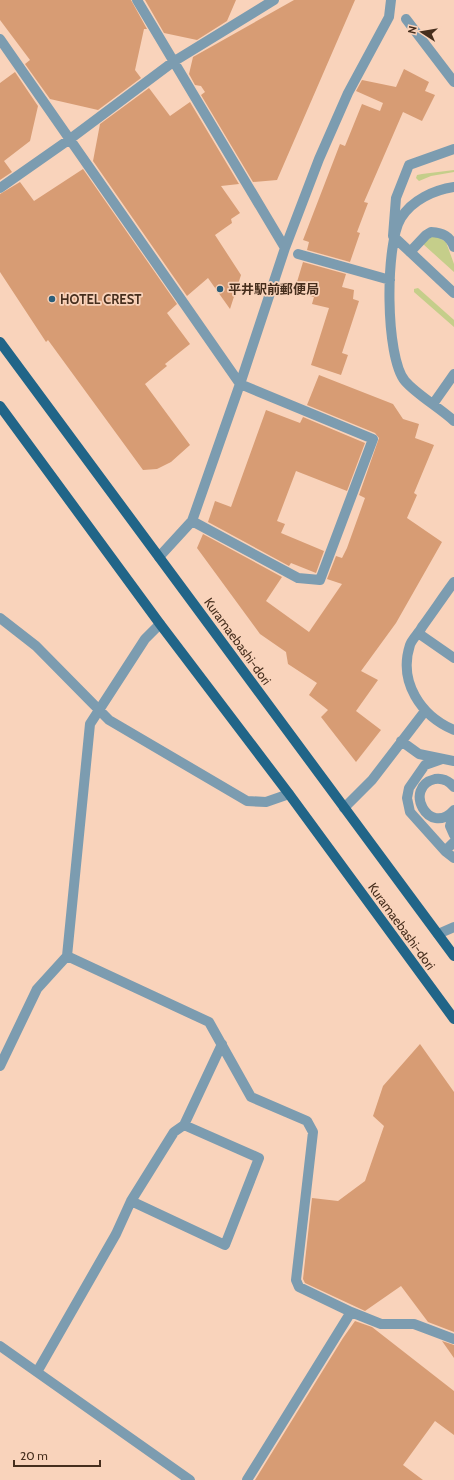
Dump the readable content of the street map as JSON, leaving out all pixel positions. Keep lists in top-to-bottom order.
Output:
{
  "streets": {
    "main road": ["Kuramaebashi-dori"]
  },
  "places": ["平井駅前郵便局", "HOTEL CREST"],
  "scale_bar": "20 m",
  "north": "left"
}
